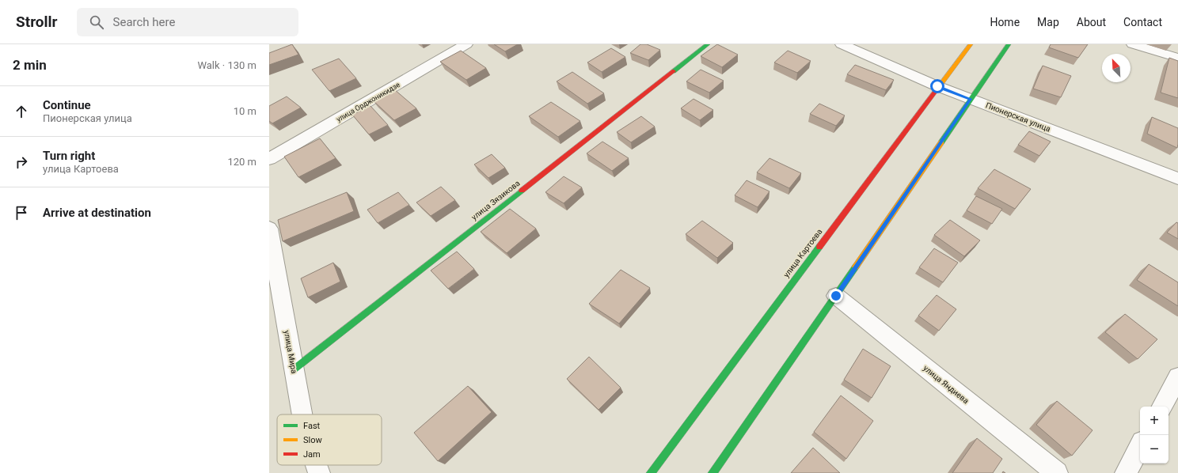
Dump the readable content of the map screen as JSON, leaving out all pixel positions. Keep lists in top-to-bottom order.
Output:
{
  "streets": {
    "main road": ["улица Зязикова", "улица Картоева"],
    "street": [
      "улица Орджоникидзе",
      "Пионерская улица",
      "улица Мира",
      "улица Яндиева"
    ]
  },
  "crossings": [
    ["Пионерская улица", "улица Картоева"],
    ["улица Зязикова", "улица Мира"]
  ],
  "legend": ["Fast", "Slow", "Jam"],
  "north": "top left",
  "page": {
    "header": "Strollr",
    "search": "Search here",
    "nav": [
      "Home",
      "Map",
      "About",
      "Contact"
    ],
    "heading": ["2 min", "Walk · 130 m"],
    "list": [
      ["Continue", "Пионерская улица", "10 m"],
      ["Turn right", "улица Картоева", "120 m"],
      "Arrive at destination"
    ],
    "map_buttons": ["+", "−"]
  }
}
